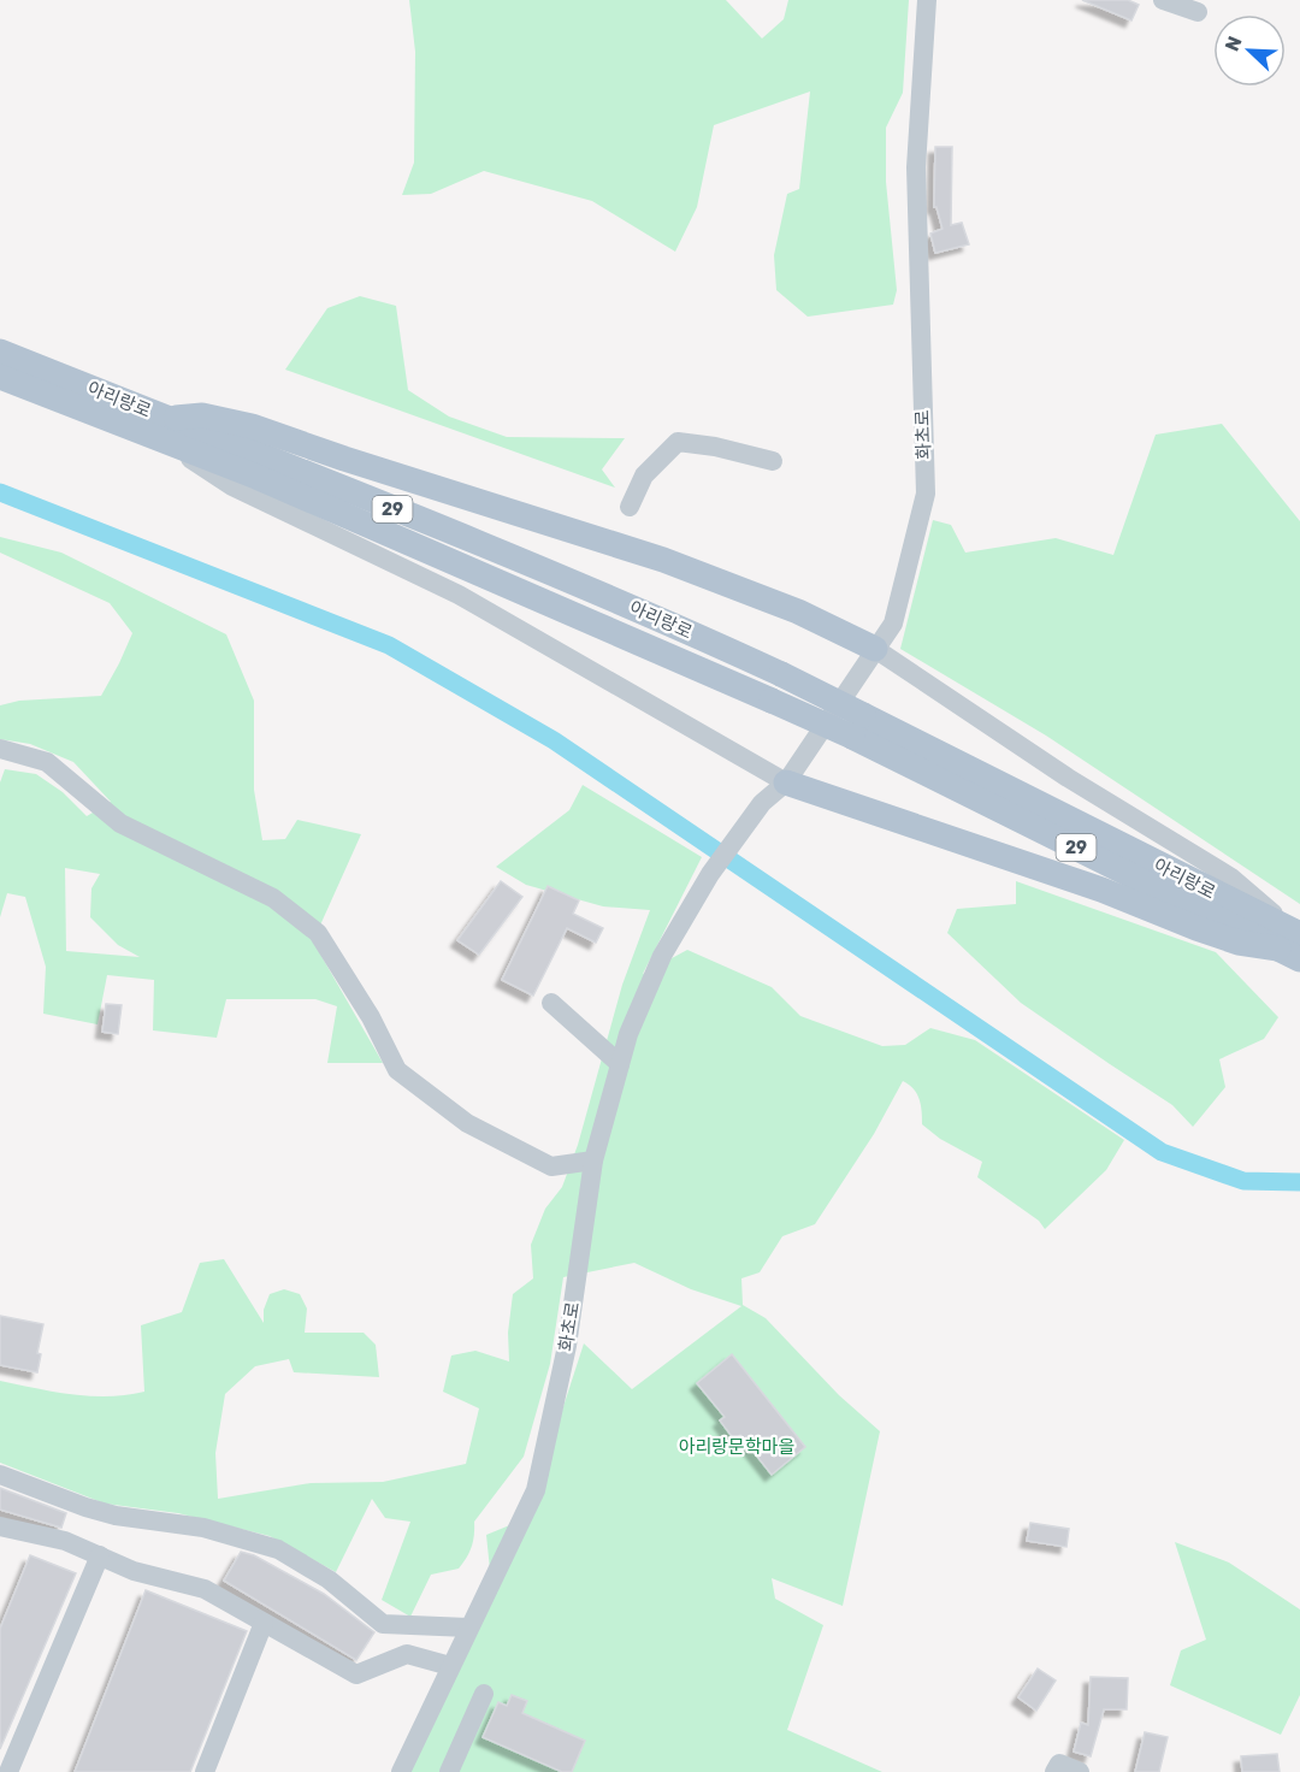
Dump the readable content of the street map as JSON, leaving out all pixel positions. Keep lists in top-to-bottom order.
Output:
{
  "streets": {
    "main road": ["아리랑로", "29"],
    "street": ["화초로"]
  },
  "parks": ["아리랑문학마을"],
  "north": "top left"
}
